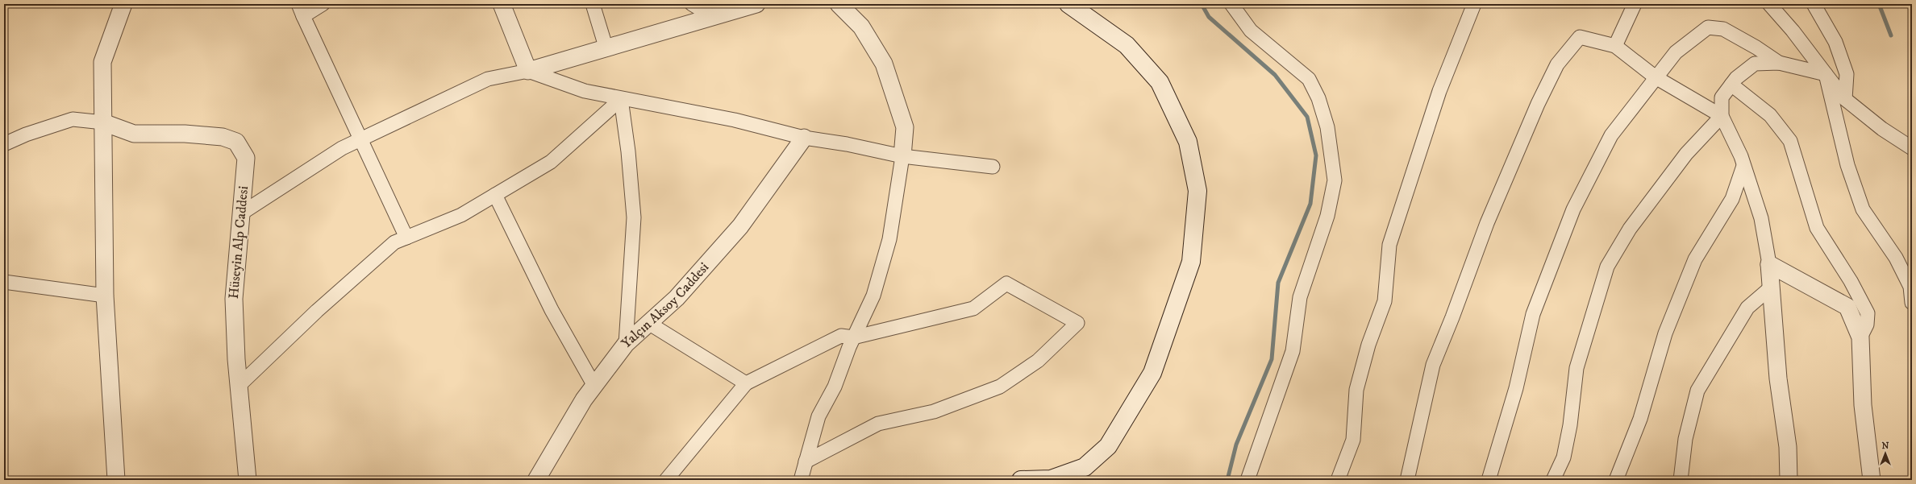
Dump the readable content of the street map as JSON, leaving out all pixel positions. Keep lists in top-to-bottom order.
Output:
{
  "streets": {
    "street": ["Hüseyin Alp Caddesi", "Yalçın Aksoy Caddesi"]
  },
  "north": "top"
}
